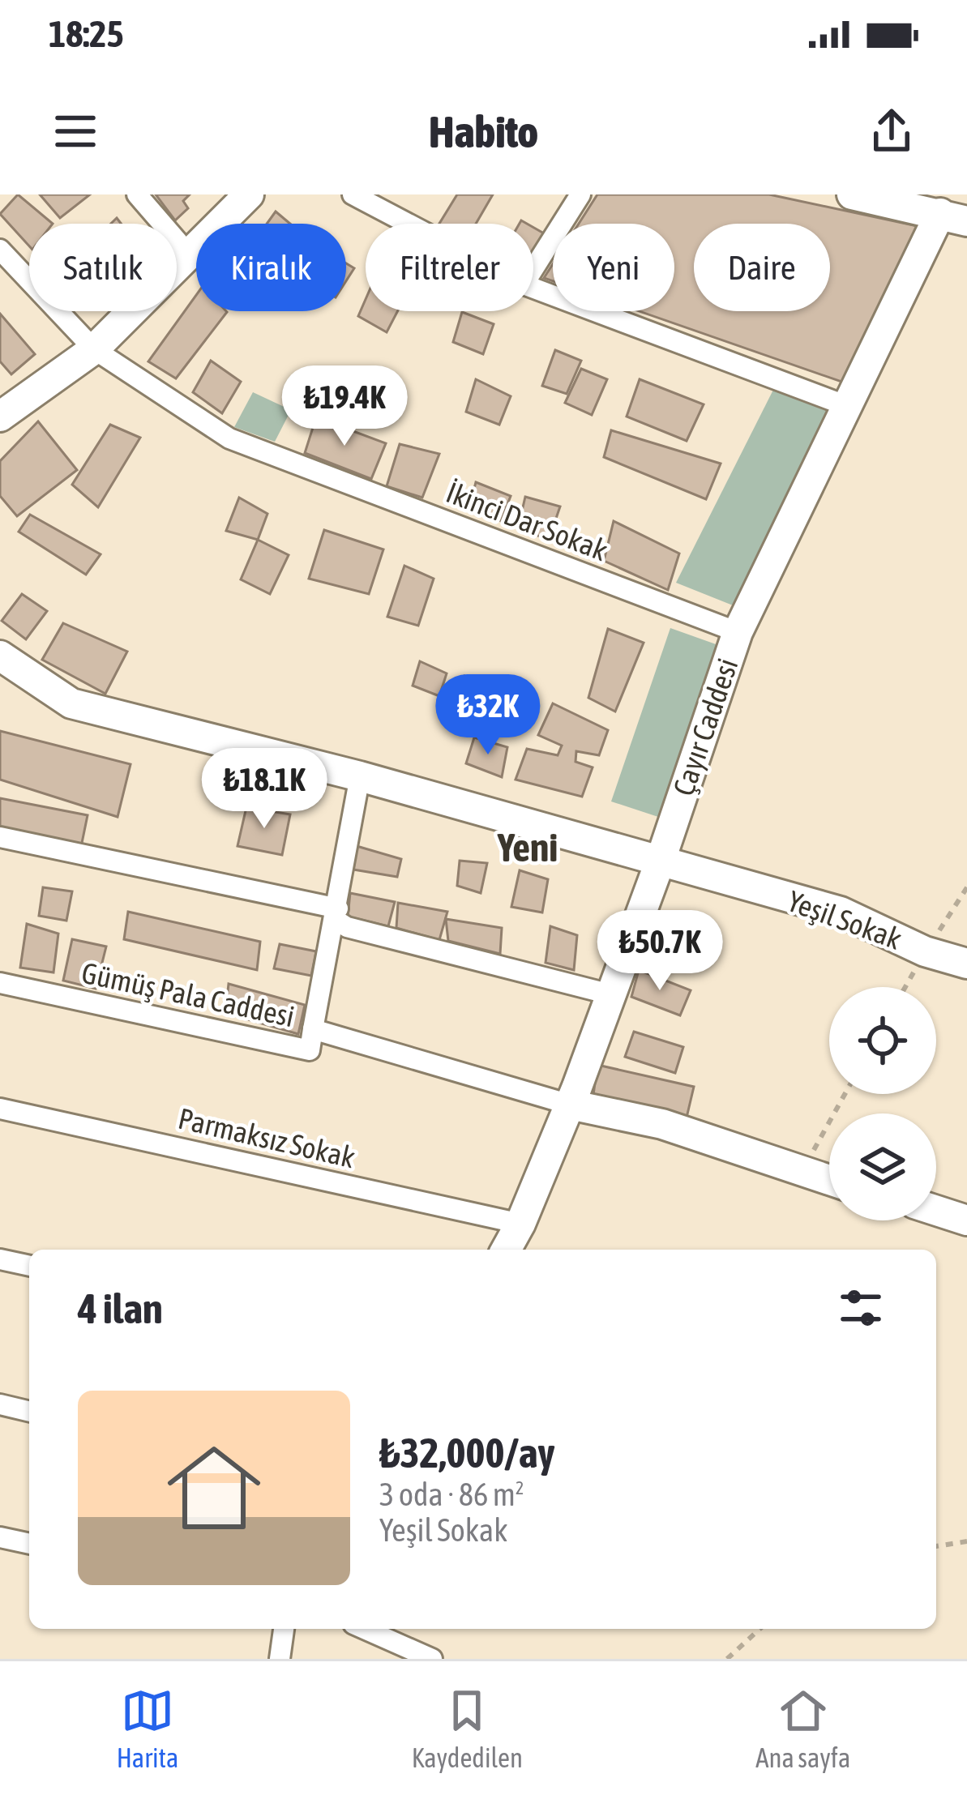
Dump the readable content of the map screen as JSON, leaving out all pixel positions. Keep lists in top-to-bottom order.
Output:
{
  "streets": {
    "street": [
      "İkinci Dar Sokak",
      "Çayır Caddesi",
      "Yeşil Sokak",
      "Gümüş Pala Caddesi",
      "Parmaksız Sokak"
    ]
  },
  "crossings": [
    ["İkinci Dar Sokak", "Çayır Caddesi"],
    ["Çayır Caddesi", "Yeşil Sokak"],
    ["Çayır Caddesi", "Gümüş Pala Caddesi"],
    ["Çayır Caddesi", "Parmaksız Sokak"]
  ],
  "districts": ["Yeni"],
  "page": {
    "status": "18:25",
    "header": "Habito",
    "chip": [
      "Satılık",
      "Kiralık",
      "Filtreler",
      "Yeni",
      "Daire"
    ],
    "price": [
      "₺19.4K",
      "₺32K",
      "₺18.1K",
      "₺50.7K"
    ],
    "heading": "4 ilan",
    "list": [
      {
        "name": "₺32,000/ay",
        "note": "3 oda · 86 m² · Yeşil Sokak"
      }
    ],
    "tabs": ["Harita", "Kaydedilen", "Ana sayfa"]
  }
}
